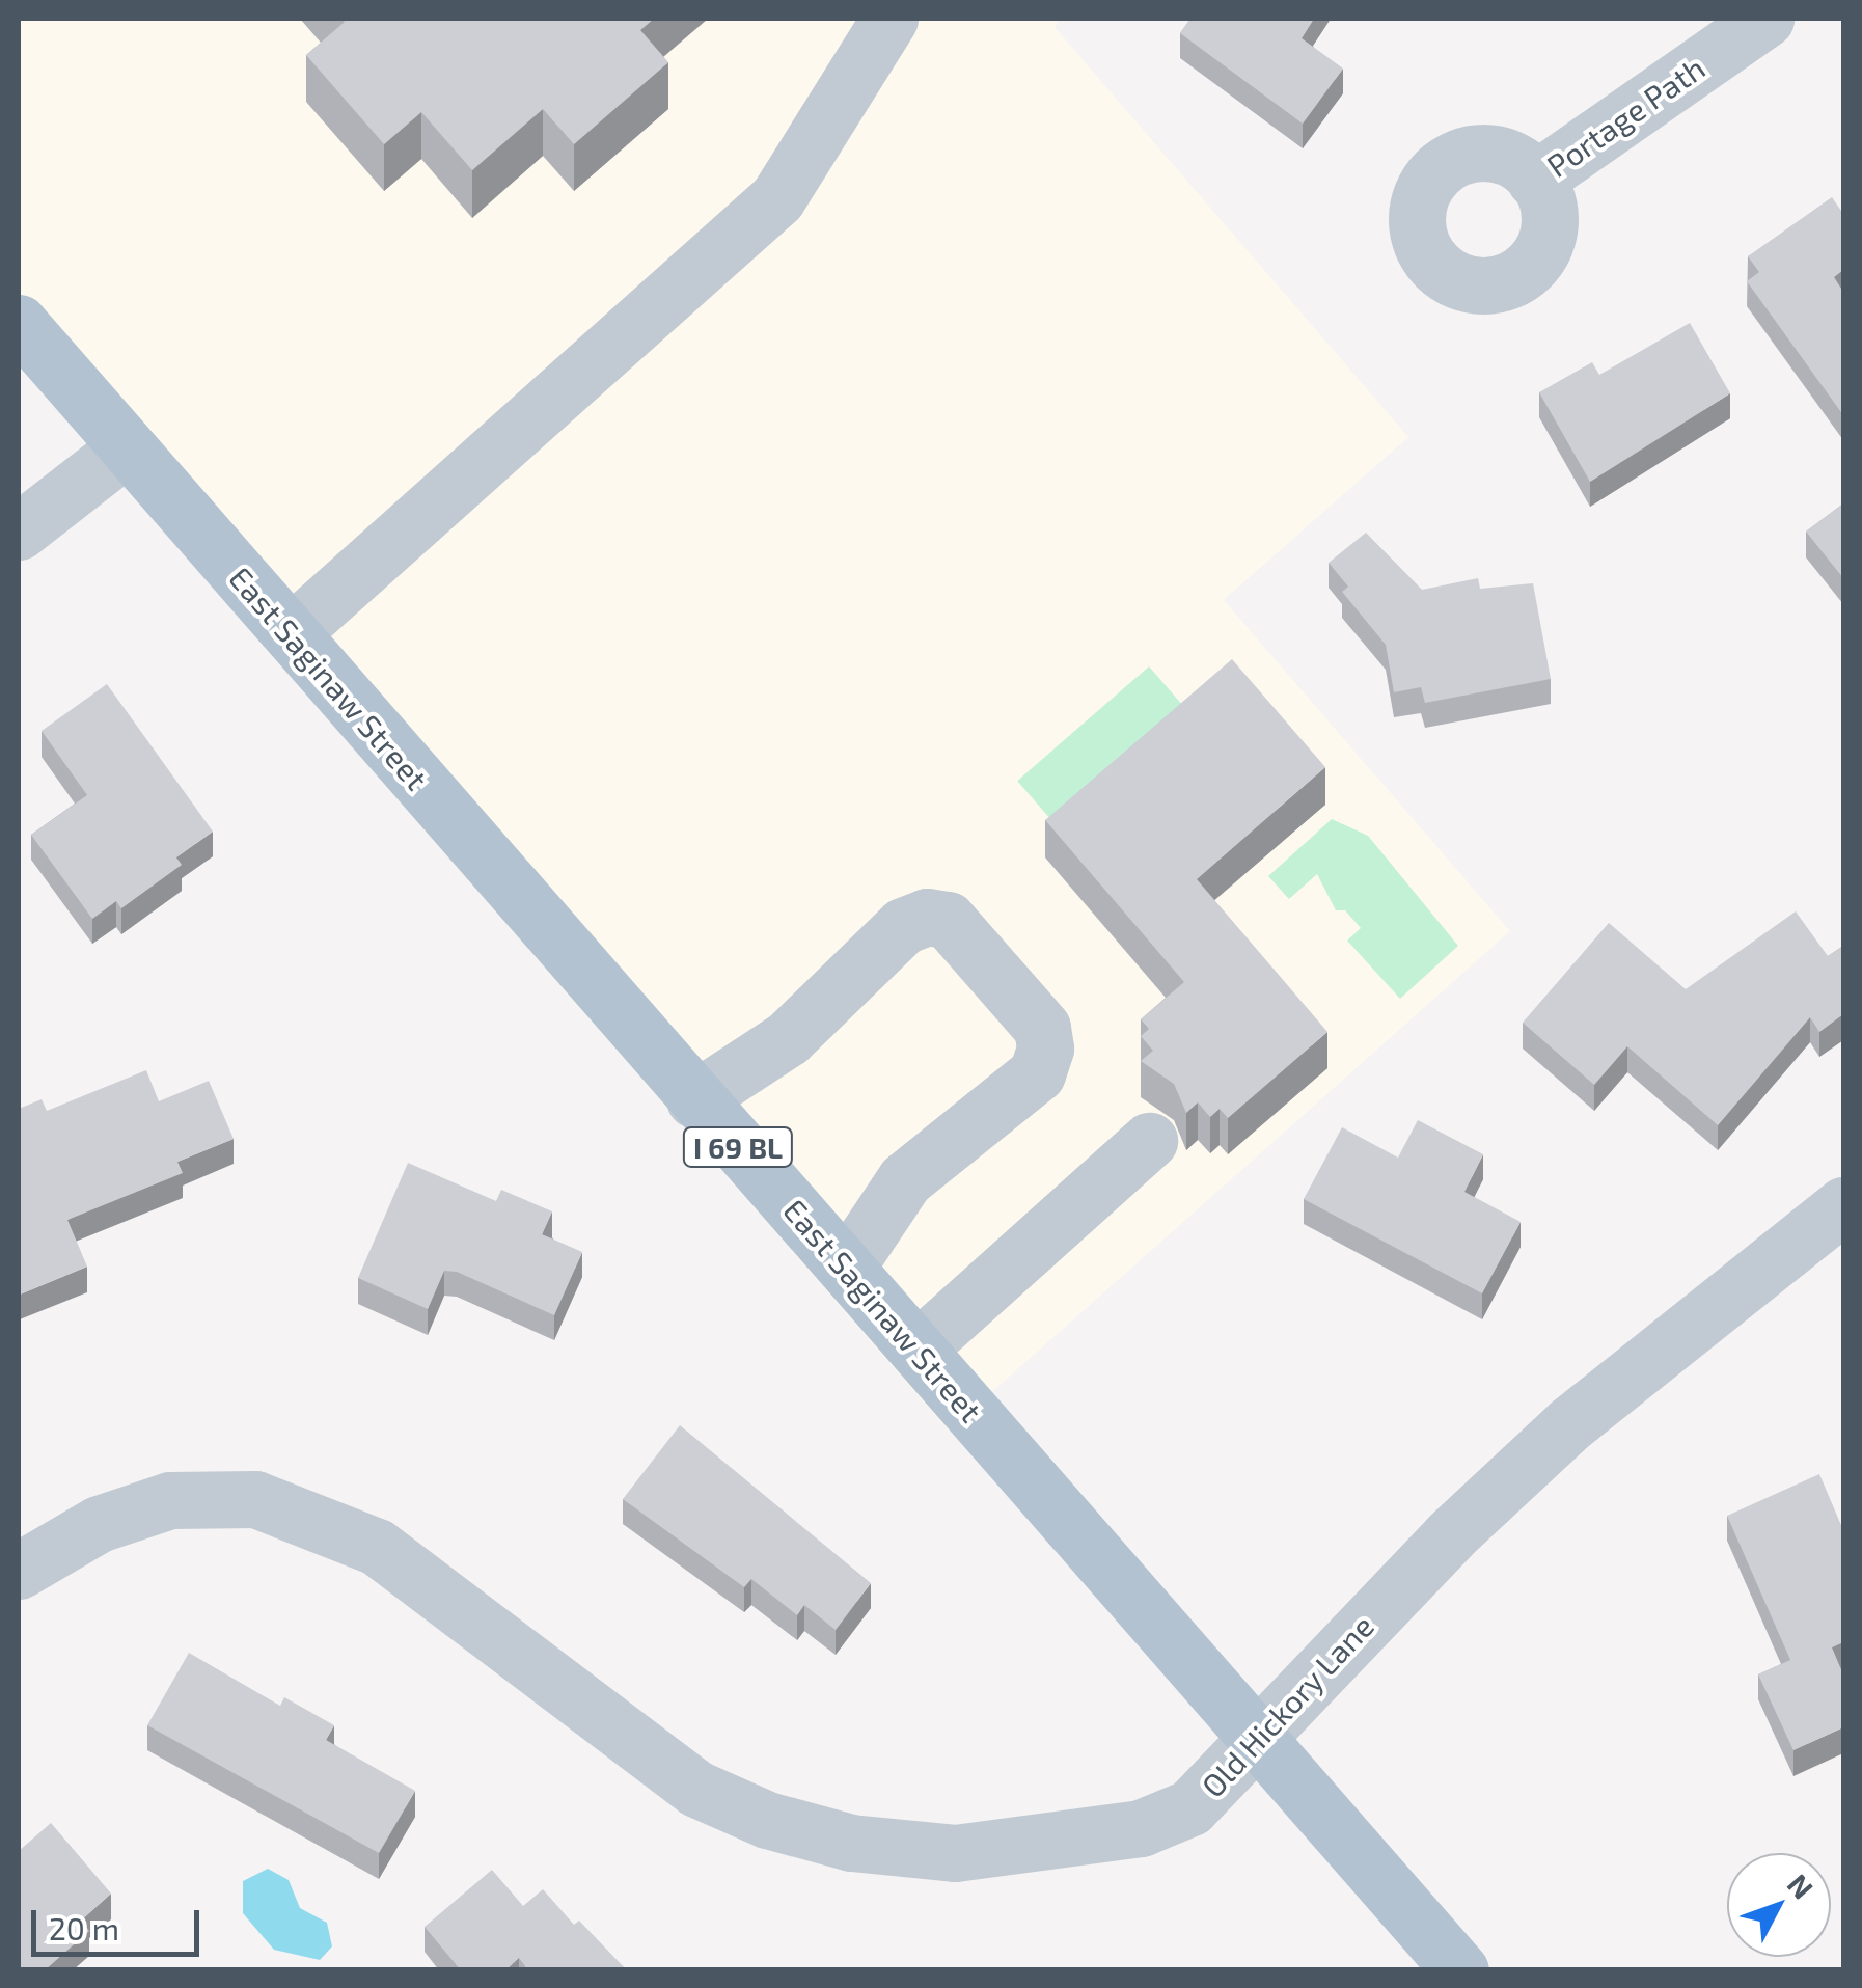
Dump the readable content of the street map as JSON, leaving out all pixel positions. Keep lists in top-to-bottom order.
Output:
{
  "streets": {
    "main road": ["East Saginaw Street", "I 69 BL"],
    "street": ["Portage Path", "Old Hickory Lane"]
  },
  "crossings": [
    ["East Saginaw Street", "Old Hickory Lane"]
  ],
  "scale_bar": "20 m",
  "north": "top right"
}
